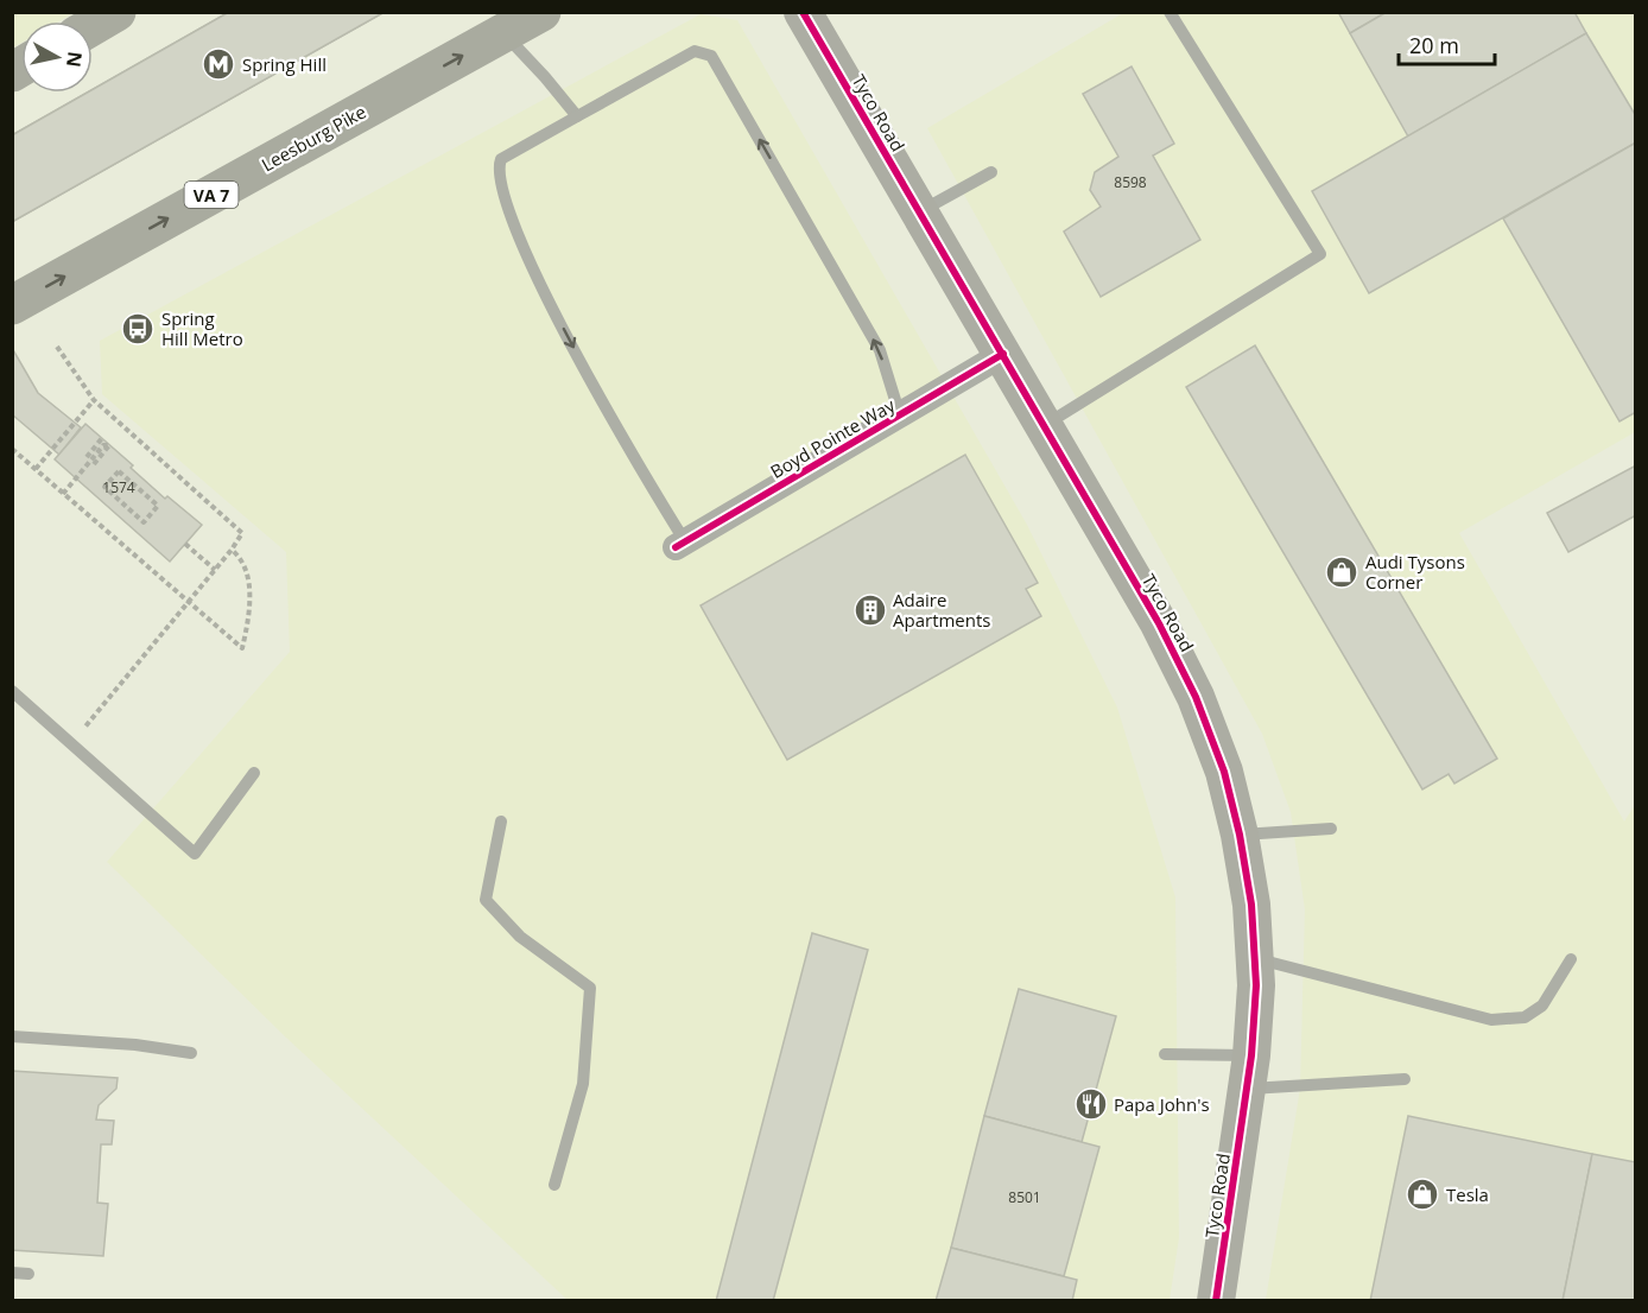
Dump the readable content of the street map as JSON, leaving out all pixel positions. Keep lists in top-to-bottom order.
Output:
{
  "streets": {
    "highway": ["Leesburg Pike", "VA 7"],
    "street": ["Tyco Road", "Boyd Pointe Way"]
  },
  "crossings": [
    ["Tyco Road", "Boyd Pointe Way"]
  ],
  "one_way": ["Leesburg Pike"],
  "places": {
    "metro station": ["Spring Hill"],
    "bus stop": ["Spring Hill Metro"],
    "shop": ["Audi Tysons Corner", "Tesla"],
    "building": ["Adaire Apartments"],
    "restaurant": ["Papa John's"]
  },
  "house_numbers": ["8598", "1574", "8501"],
  "scale_bar": "20 m",
  "north": "right"
}
